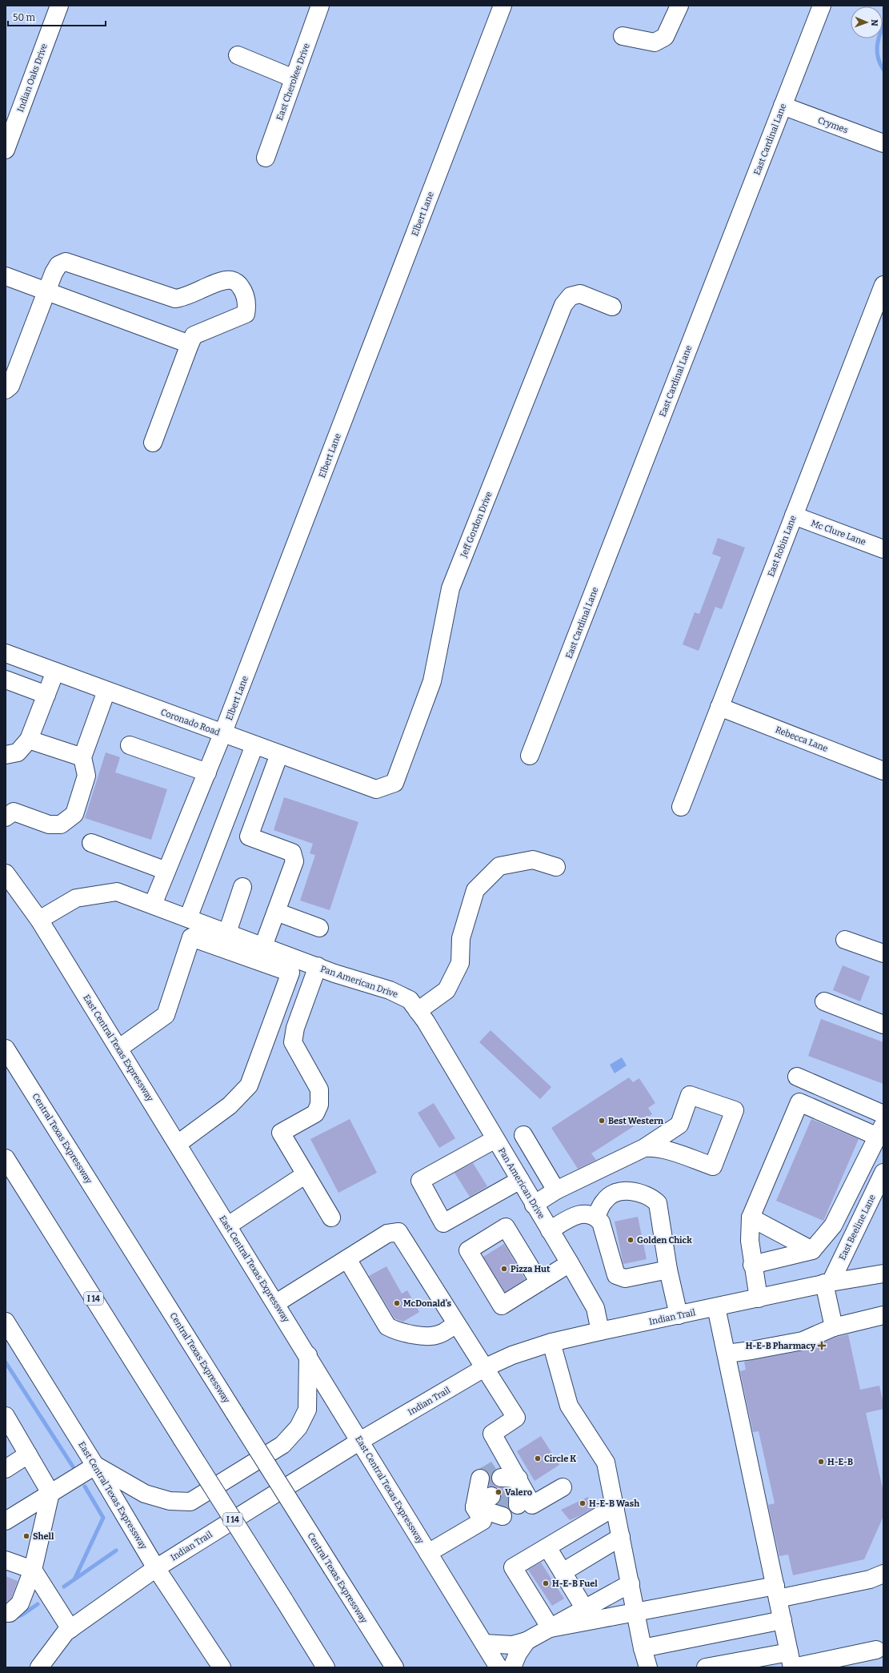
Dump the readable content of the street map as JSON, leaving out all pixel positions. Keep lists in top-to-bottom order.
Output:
{
  "streets": {
    "main road": [
      "Indian Oaks Drive",
      "East Cherokee Drive",
      "Crymes",
      "East Cardinal Lane",
      "Elbert Lane",
      "Jeff Gordon Drive",
      "Mc Clure Lane",
      "East Robin Lane",
      "Coronado Road",
      "Rebecca Lane",
      "Pan American Drive",
      "East Central Texas Expressway",
      "Central Texas Expressway",
      "East Beeline Lane",
      "I 14",
      "Indian Trail"
    ]
  },
  "crossings": [
    ["Crymes", "East Cardinal Lane"],
    ["Elbert Lane", "Coronado Road"],
    ["Elbert Lane", "Pan American Drive"],
    ["Jeff Gordon Drive", "Coronado Road"],
    ["Mc Clure Lane", "East Robin Lane"],
    ["East Robin Lane", "Rebecca Lane"],
    ["Pan American Drive", "East Central Texas Expressway"],
    ["Pan American Drive", "Indian Trail"],
    ["East Central Texas Expressway", "Indian Trail"],
    ["East Beeline Lane", "Indian Trail"]
  ],
  "places": {
    "other": [
      "Best Western",
      "Golden Chick",
      "Pizza Hut",
      "McDonald's",
      "Circle K",
      "H-E-B",
      "Valero",
      "H-E-B Wash",
      "Shell",
      "H-E-B Fuel"
    ],
    "health": ["H-E-B Pharmacy"]
  },
  "scale_bar": "50 m",
  "north": "right"
}
